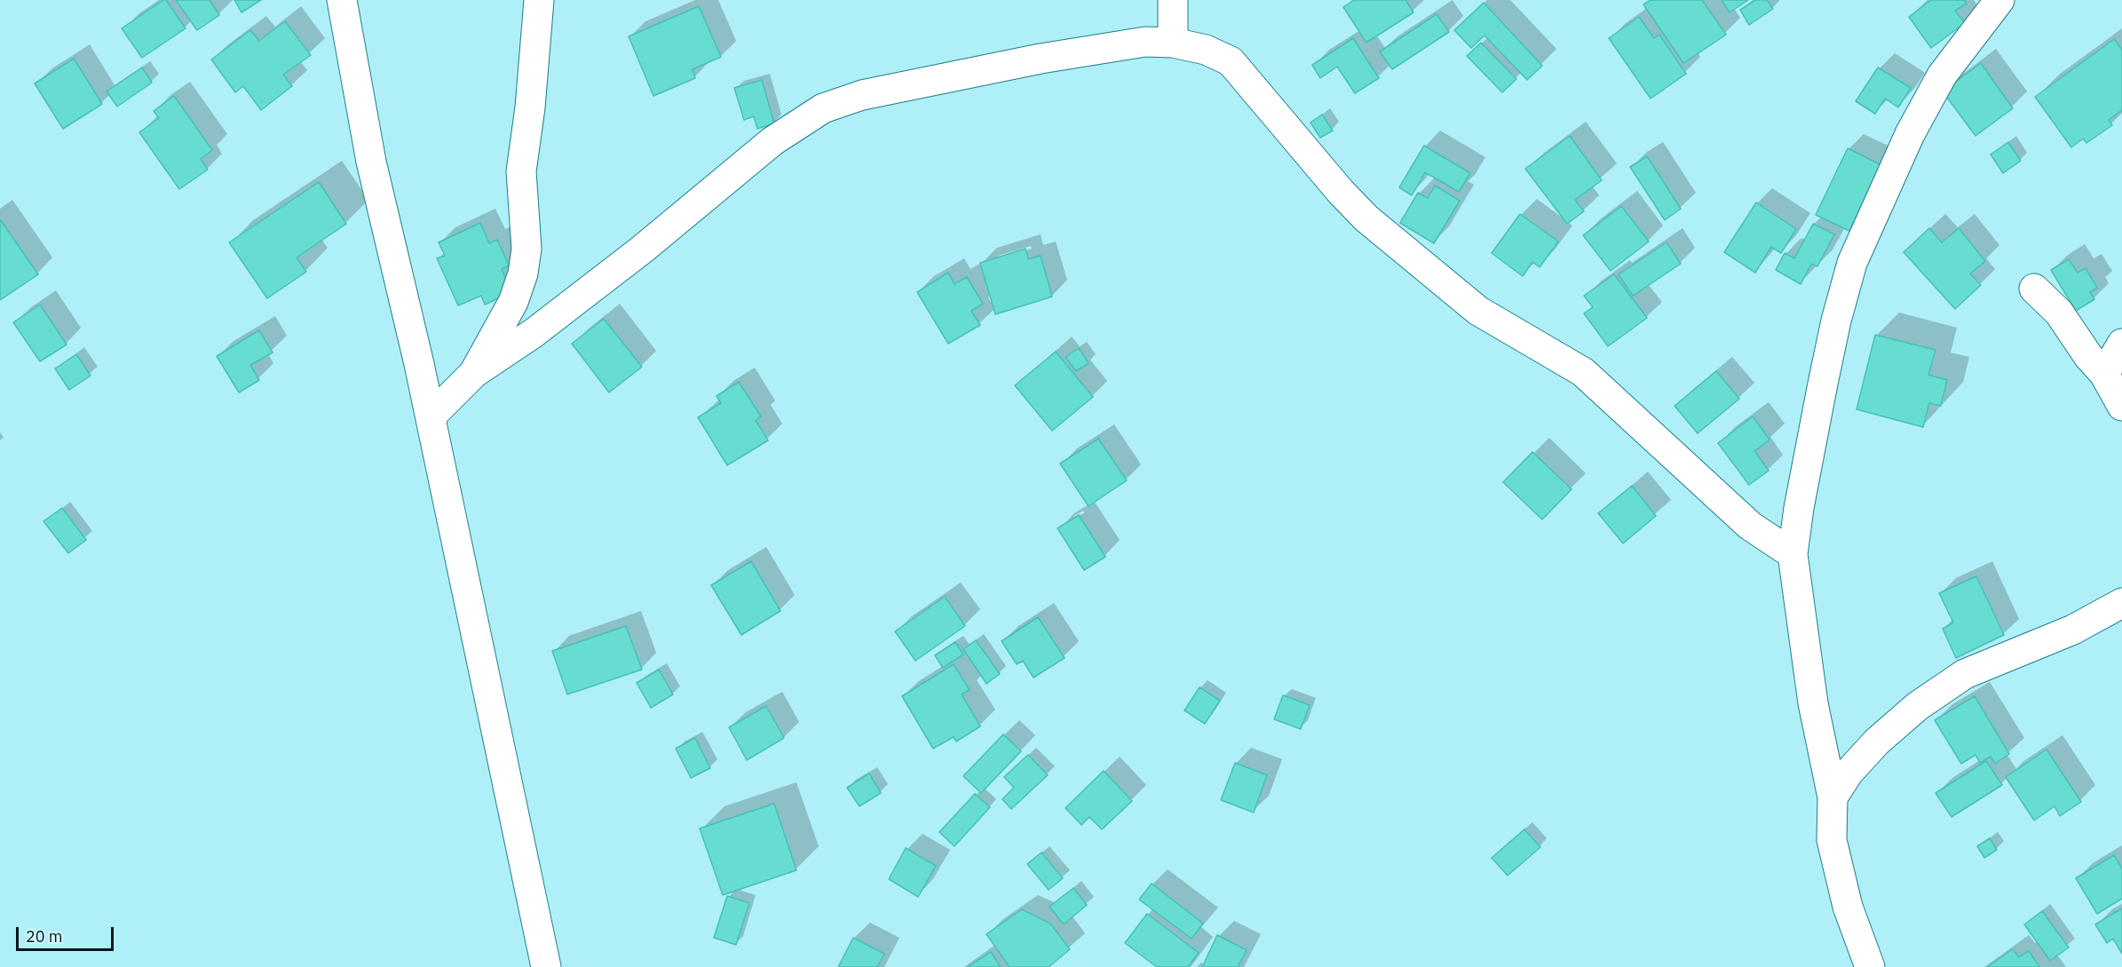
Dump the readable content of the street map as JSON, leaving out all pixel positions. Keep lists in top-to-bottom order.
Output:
{
  "scale_bar": "20 m"
}
